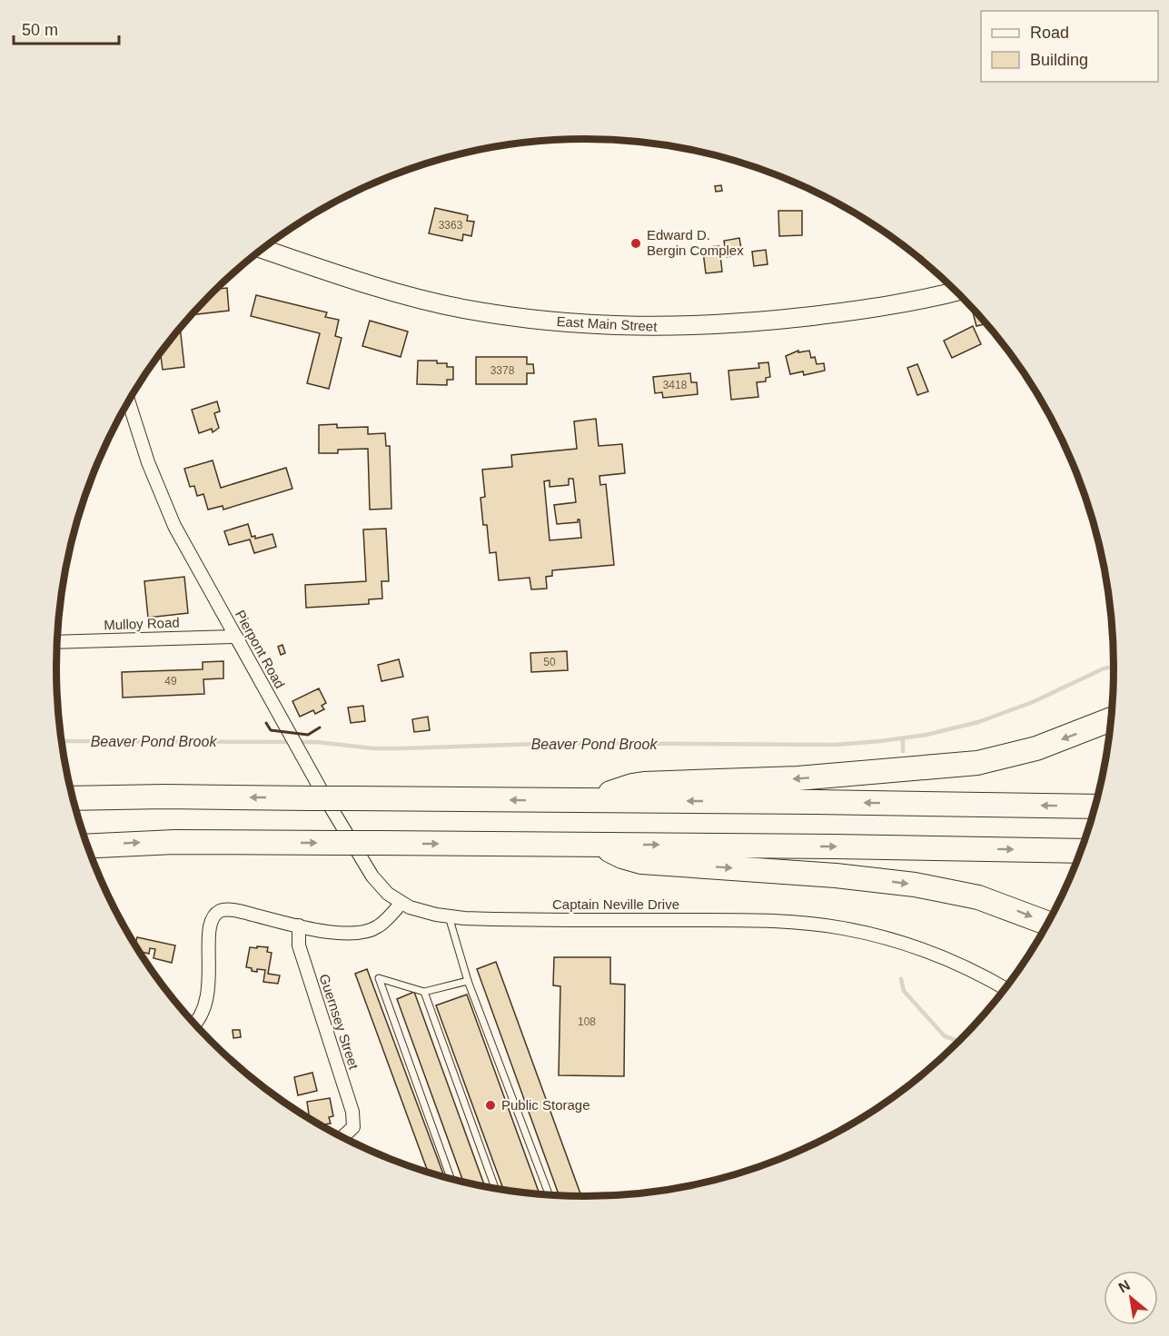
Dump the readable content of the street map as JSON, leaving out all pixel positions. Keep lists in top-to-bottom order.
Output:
{
  "streets": {
    "main road": ["East Main Street"],
    "street": [
      "Mulloy Road",
      "Pierpont Road",
      "Captain Neville Drive",
      "Guernsey Street"
    ]
  },
  "crossings": [
    ["Mulloy Road", "Pierpont Road"],
    ["Pierpont Road", "Captain Neville Drive"]
  ],
  "water": ["Beaver Pond Brook"],
  "places": ["Edward D. Bergin Complex", "Public Storage"],
  "house_numbers": [
    "3363",
    "3378",
    "3418",
    "50",
    "49",
    "108"
  ],
  "legend": ["Road", "Building"],
  "scale_bar": "50 m",
  "north": "top left"
}
